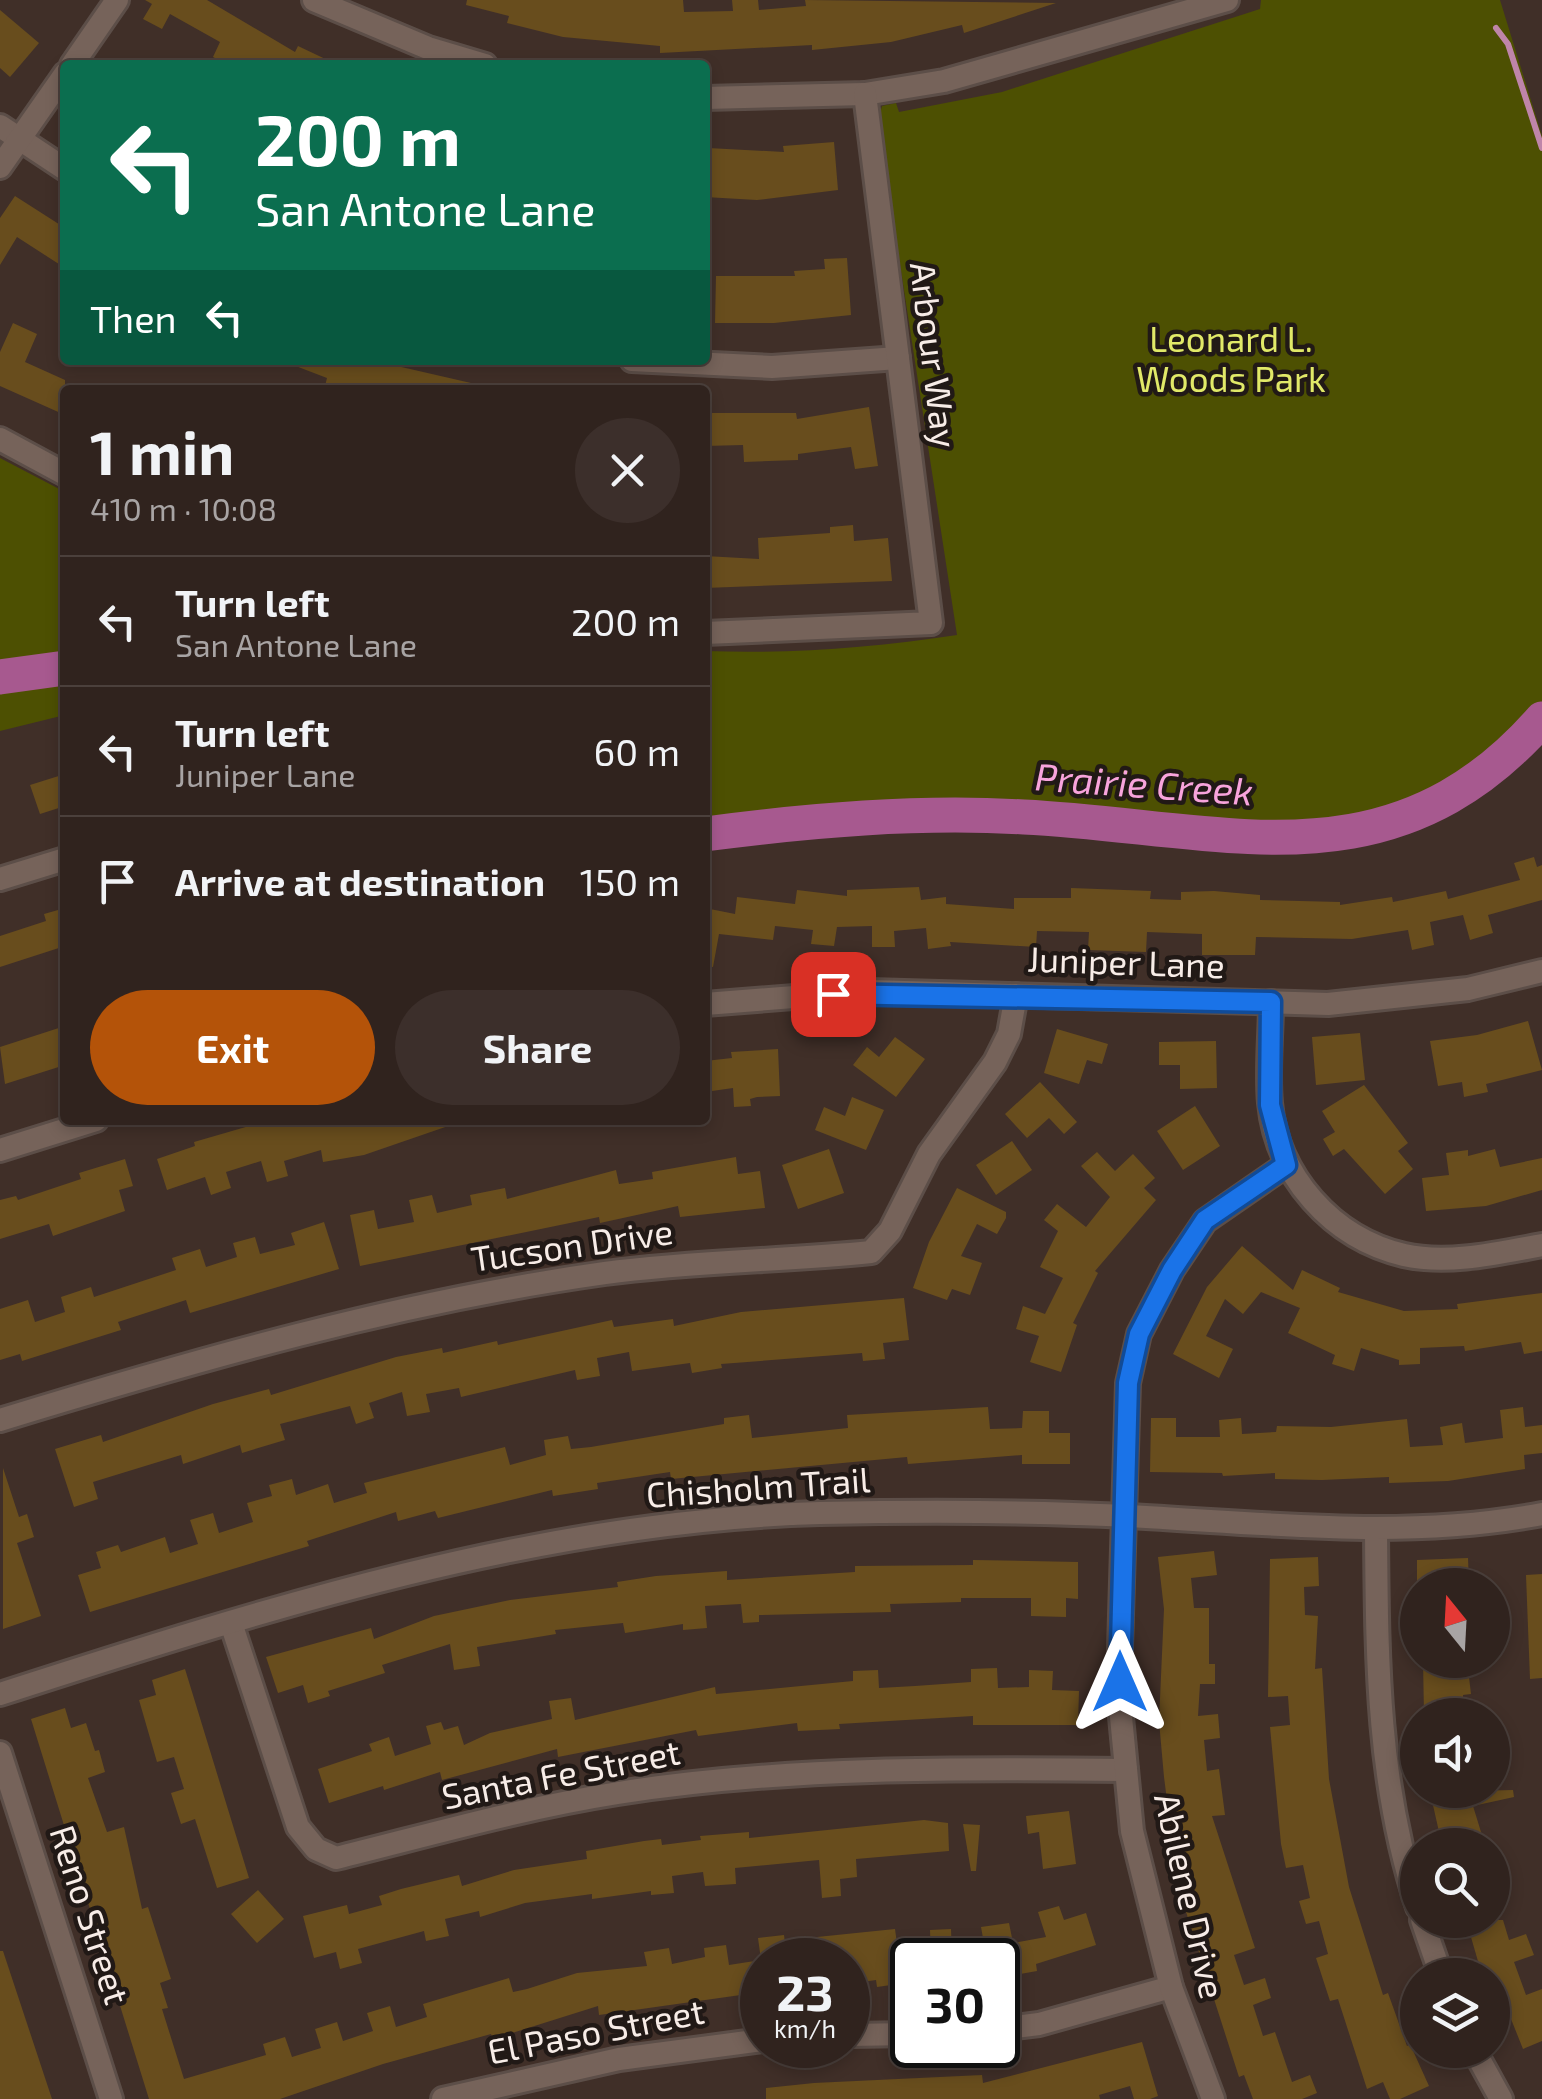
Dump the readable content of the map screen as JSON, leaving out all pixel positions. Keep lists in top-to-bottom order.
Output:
{
  "streets": {
    "street": [
      "Arbour Way",
      "Juniper Lane",
      "Tucson Drive",
      "Chisholm Trail",
      "Santa Fe Street",
      "Abilene Drive",
      "Reno Street",
      "El Paso Street"
    ]
  },
  "crossings": [
    ["Juniper Lane", "Tucson Drive"],
    ["Chisholm Trail", "Santa Fe Street"],
    ["Chisholm Trail", "Abilene Drive"],
    ["Santa Fe Street", "Abilene Drive"]
  ],
  "water": ["Prairie Creek"],
  "parks": ["Leonard L. Woods Park"],
  "north": "top",
  "page": {
    "turn": ["200 m", "San Antone Lane"],
    "then": "Then",
    "heading": ["1 min", "410 m · 10:08"],
    "list": [
      {
        "name": "Turn left",
        "note": "San Antone Lane",
        "value": "200 m"
      },
      {
        "name": "Turn left",
        "note": "Juniper Lane",
        "value": "60 m"
      },
      {
        "name": "Arrive at destination",
        "value": "150 m"
      }
    ],
    "buttons": ["Exit", "Share"],
    "speed": "23 km/h",
    "limit": "30"
  }
}
